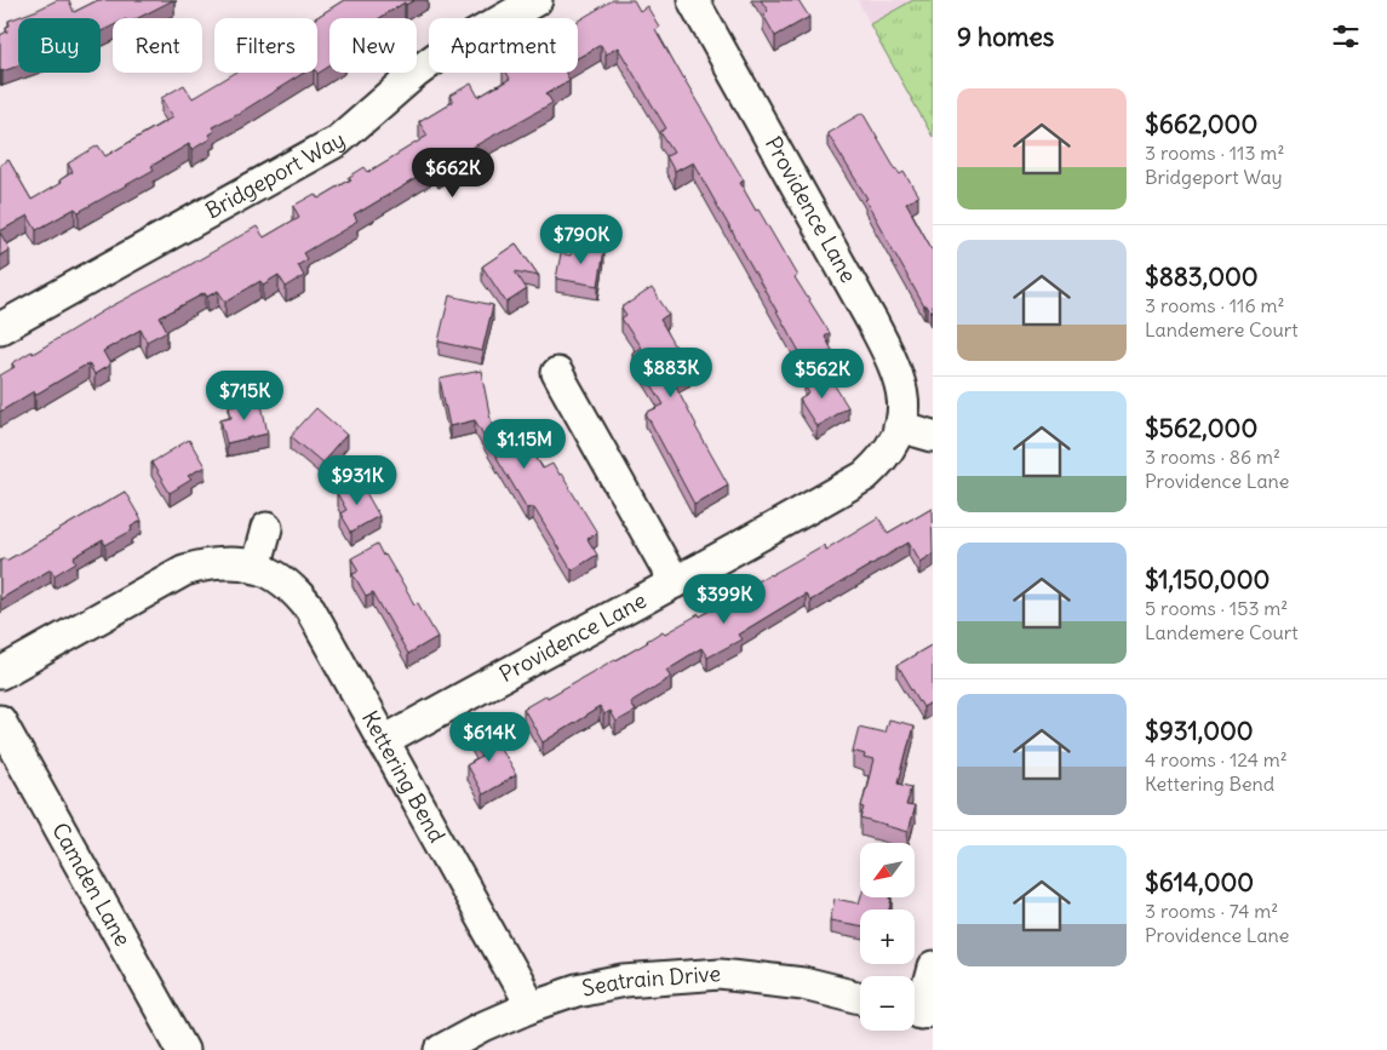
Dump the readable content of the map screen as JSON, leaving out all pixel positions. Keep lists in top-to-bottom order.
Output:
{
  "streets": {
    "street": [
      "Bridgeport Way",
      "Providence Lane",
      "Kettering Bend",
      "Camden Lane",
      "Seatrain Drive"
    ]
  },
  "crossings": [
    ["Providence Lane", "Kettering Bend"],
    ["Kettering Bend", "Seatrain Drive"]
  ],
  "north": "bottom left",
  "page": {
    "heading": "9 homes",
    "chip": [
      "Buy",
      "Rent",
      "Filters",
      "New",
      "Apartment"
    ],
    "list": [
      {
        "name": "$662,000",
        "note": "3 rooms · 113 m² · Bridgeport Way"
      },
      {
        "name": "$883,000",
        "note": "3 rooms · 116 m² · Landemere Court"
      },
      {
        "name": "$562,000",
        "note": "3 rooms · 86 m² · Providence Lane"
      },
      {
        "name": "$1,150,000",
        "note": "5 rooms · 153 m² · Landemere Court"
      },
      {
        "name": "$931,000",
        "note": "4 rooms · 124 m² · Kettering Bend"
      },
      {
        "name": "$614,000",
        "note": "3 rooms · 74 m² · Providence Lane"
      }
    ],
    "price": [
      "$662K",
      "$790K",
      "$883K",
      "$562K",
      "$715K",
      "$1.15M",
      "$931K",
      "$399K",
      "$614K"
    ],
    "map_buttons": ["+", "−"]
  }
}
